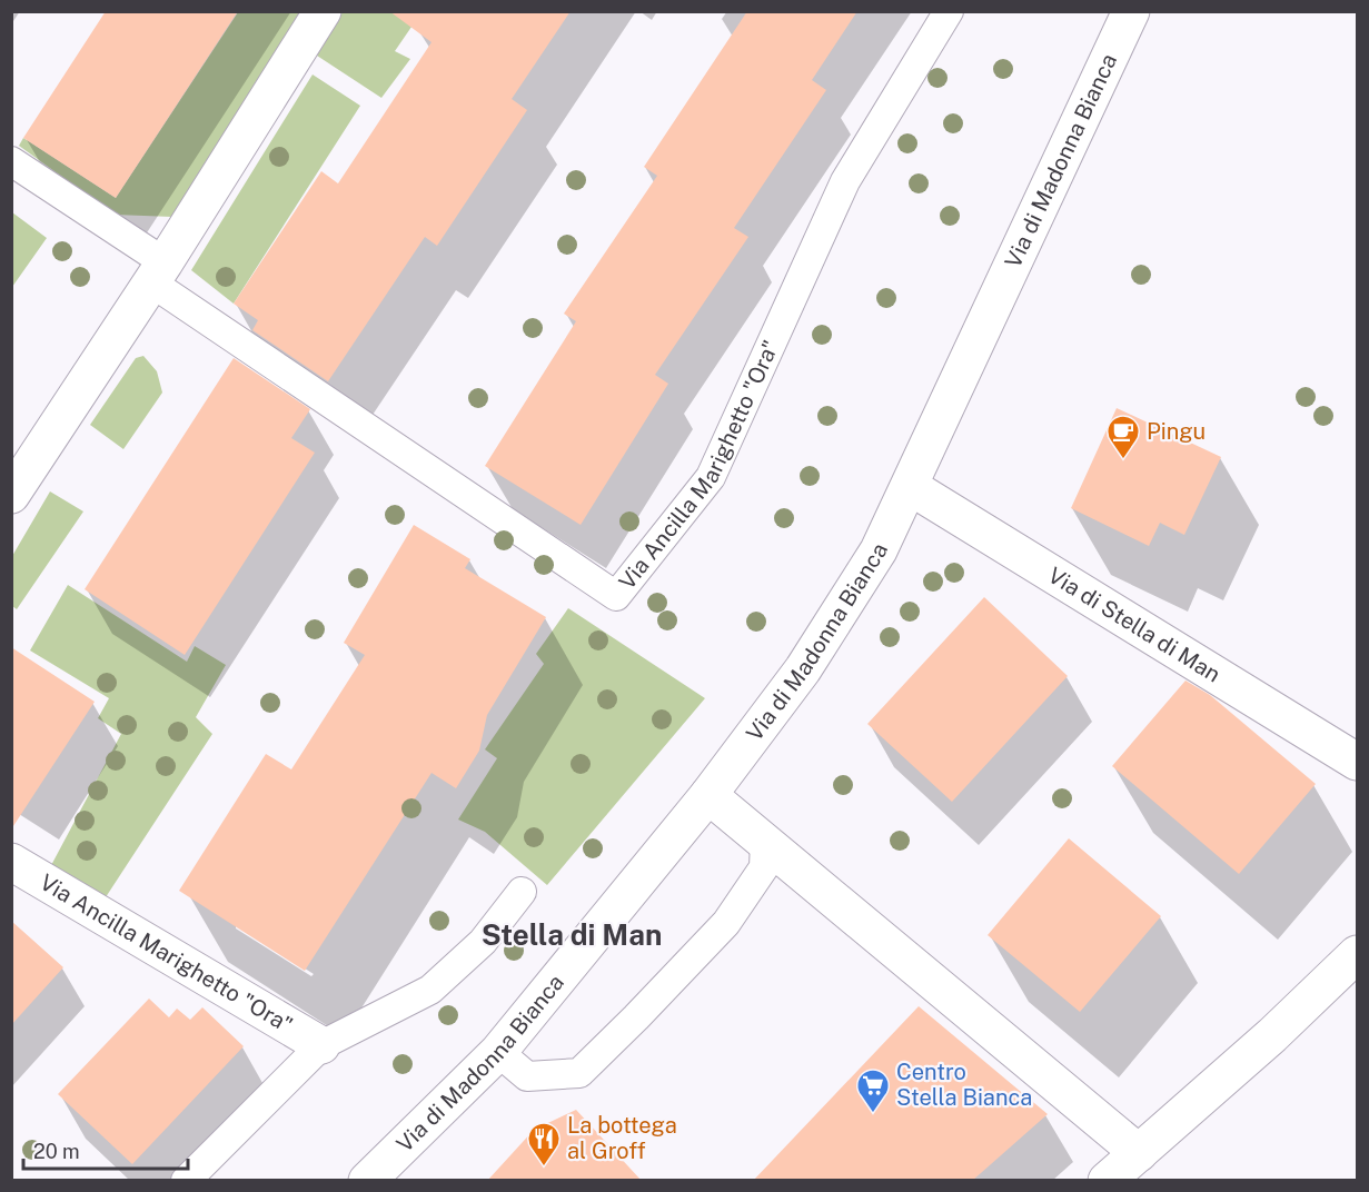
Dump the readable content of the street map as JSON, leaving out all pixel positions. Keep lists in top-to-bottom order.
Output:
{
  "streets": {
    "street": ["Via di Madonna Bianca", "Via Ancilla Marighetto \"Ora\"", "Via di Stella di Man"]
  },
  "crossings": [
    ["Via di Madonna Bianca", "Via di Stella di Man"]
  ],
  "districts": ["Stella di Man"],
  "places": {
    "cafe": ["Pingu"],
    "supermarket": ["Centro Stella Bianca"],
    "restaurant": ["La bottega al Groff"]
  },
  "scale_bar": "20 m"
}
